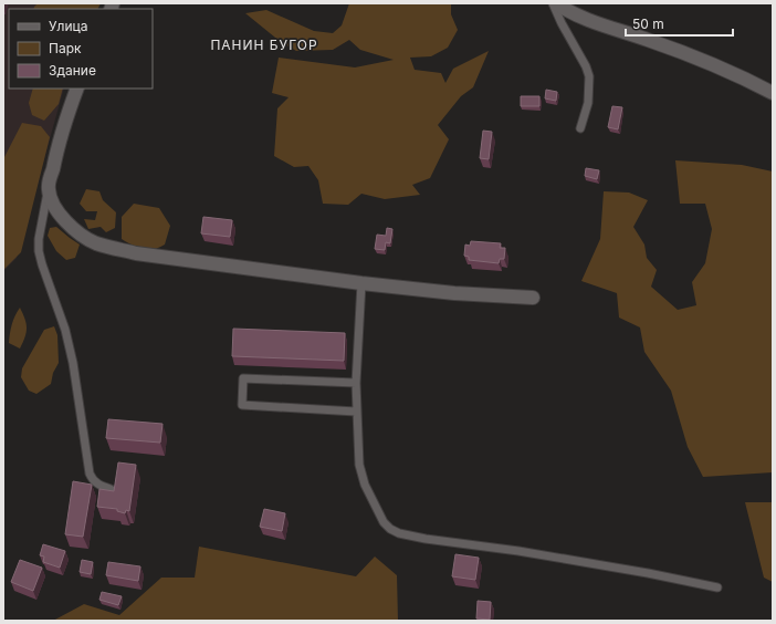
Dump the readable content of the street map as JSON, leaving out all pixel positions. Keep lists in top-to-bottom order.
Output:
{
  "districts": ["ПАНИН БУГОР"],
  "legend": ["Улица", "Парк", "Здание"],
  "scale_bar": "50 m"
}
